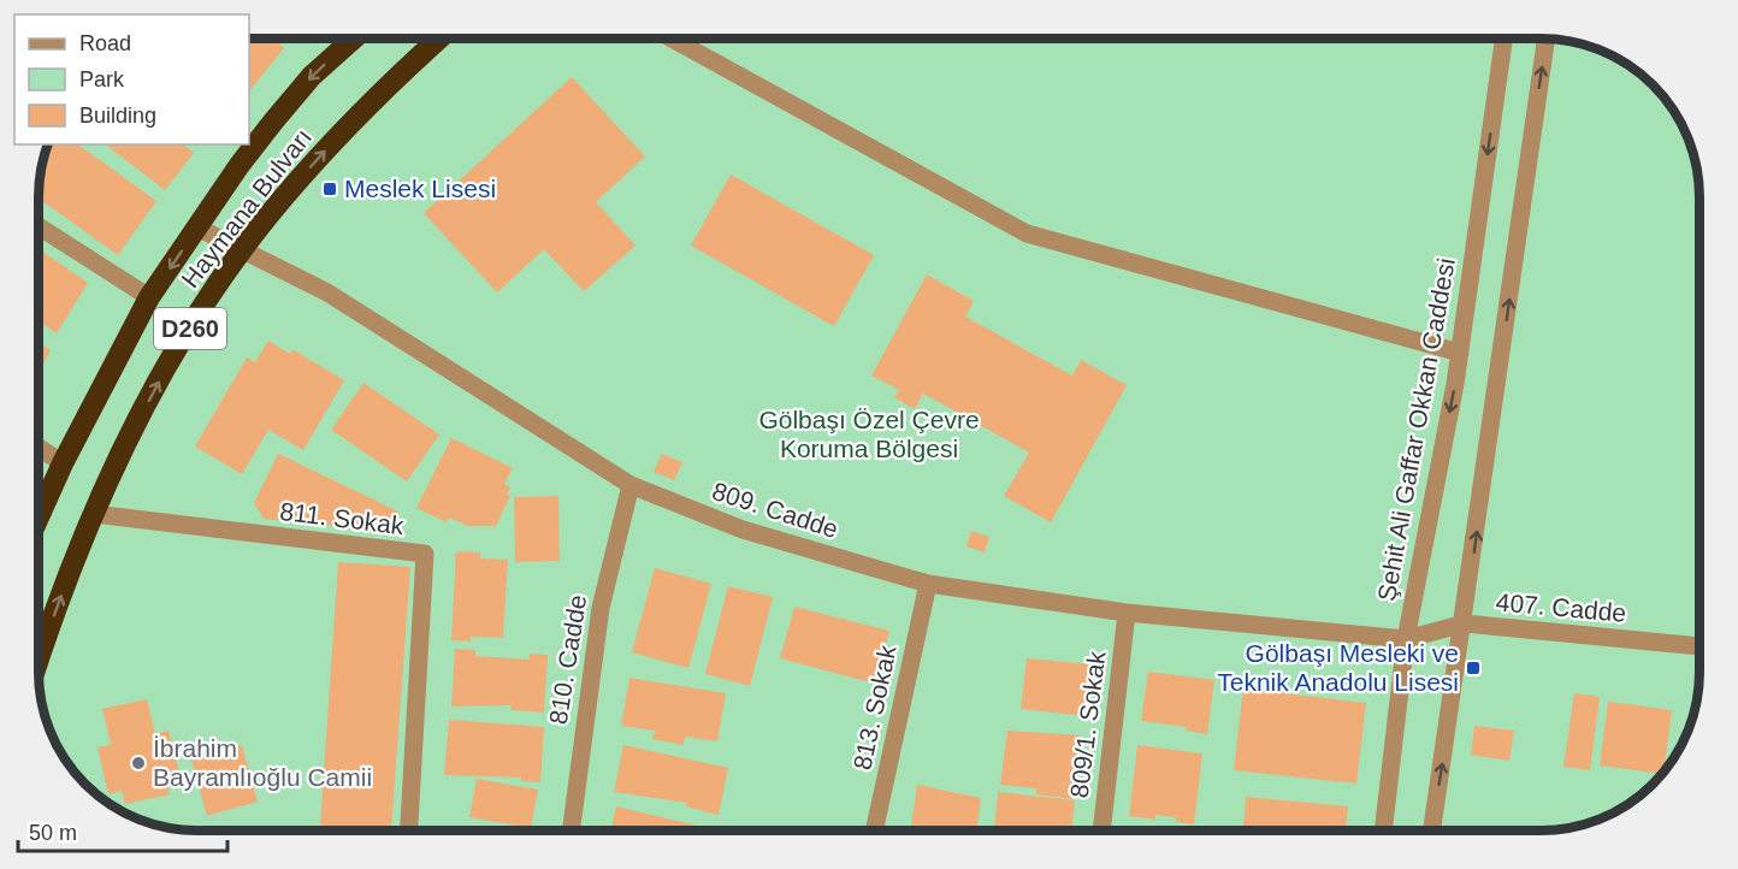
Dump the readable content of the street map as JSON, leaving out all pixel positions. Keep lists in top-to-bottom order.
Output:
{
  "streets": {
    "highway": ["Haymana Bulvarı", "D260"],
    "street": [
      "Şehit Ali Gaffar Okkan Caddesi",
      "809. Cadde",
      "811. Sokak",
      "407. Cadde",
      "810. Cadde",
      "813. Sokak",
      "809/1. Sokak"
    ]
  },
  "crossings": [
    ["Haymana Bulvarı", "809. Cadde"],
    ["Haymana Bulvarı", "811. Sokak"],
    ["Şehit Ali Gaffar Okkan Caddesi", "809. Cadde"],
    ["Şehit Ali Gaffar Okkan Caddesi", "407. Cadde"],
    ["809. Cadde", "407. Cadde"],
    ["809. Cadde", "810. Cadde"],
    ["809. Cadde", "813. Sokak"],
    ["809. Cadde", "809/1. Sokak"]
  ],
  "parks": ["Gölbaşı Özel Çevre Koruma Bölgesi"],
  "places": {
    "transit": ["Meslek Lisesi", "Gölbaşı Mesleki ve Teknik Anadolu Lisesi"],
    "other": ["İbrahim Bayramlıoğlu Camii"]
  },
  "legend": ["Road", "Park", "Building"],
  "scale_bar": "50 m"
}
